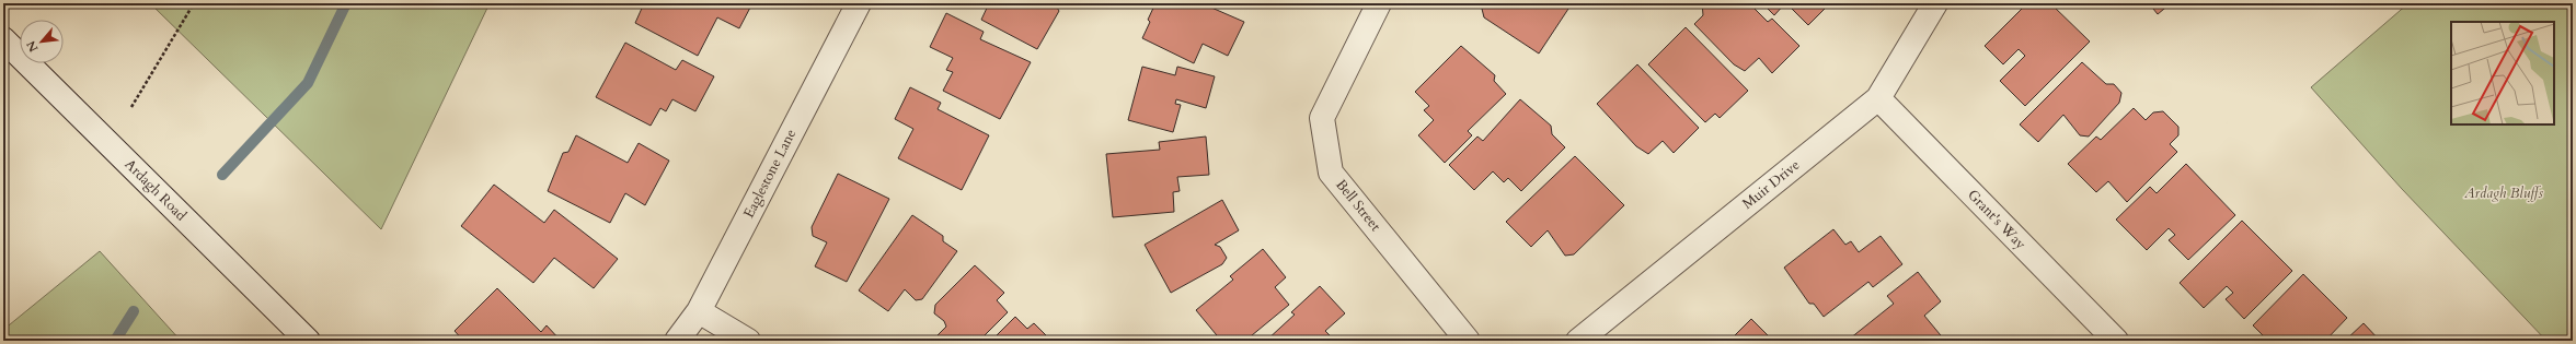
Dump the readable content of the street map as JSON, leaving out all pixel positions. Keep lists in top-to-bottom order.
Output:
{
  "streets": {
    "street": [
      "Eaglestone Lane",
      "Muir Drive",
      "Ardagh Road",
      "Bell Street",
      "Grant's Way"
    ]
  },
  "crossings": [
    ["Muir Drive", "Grant's Way"]
  ],
  "parks": ["Ardagh Bluffs"],
  "north": "bottom left"
}
